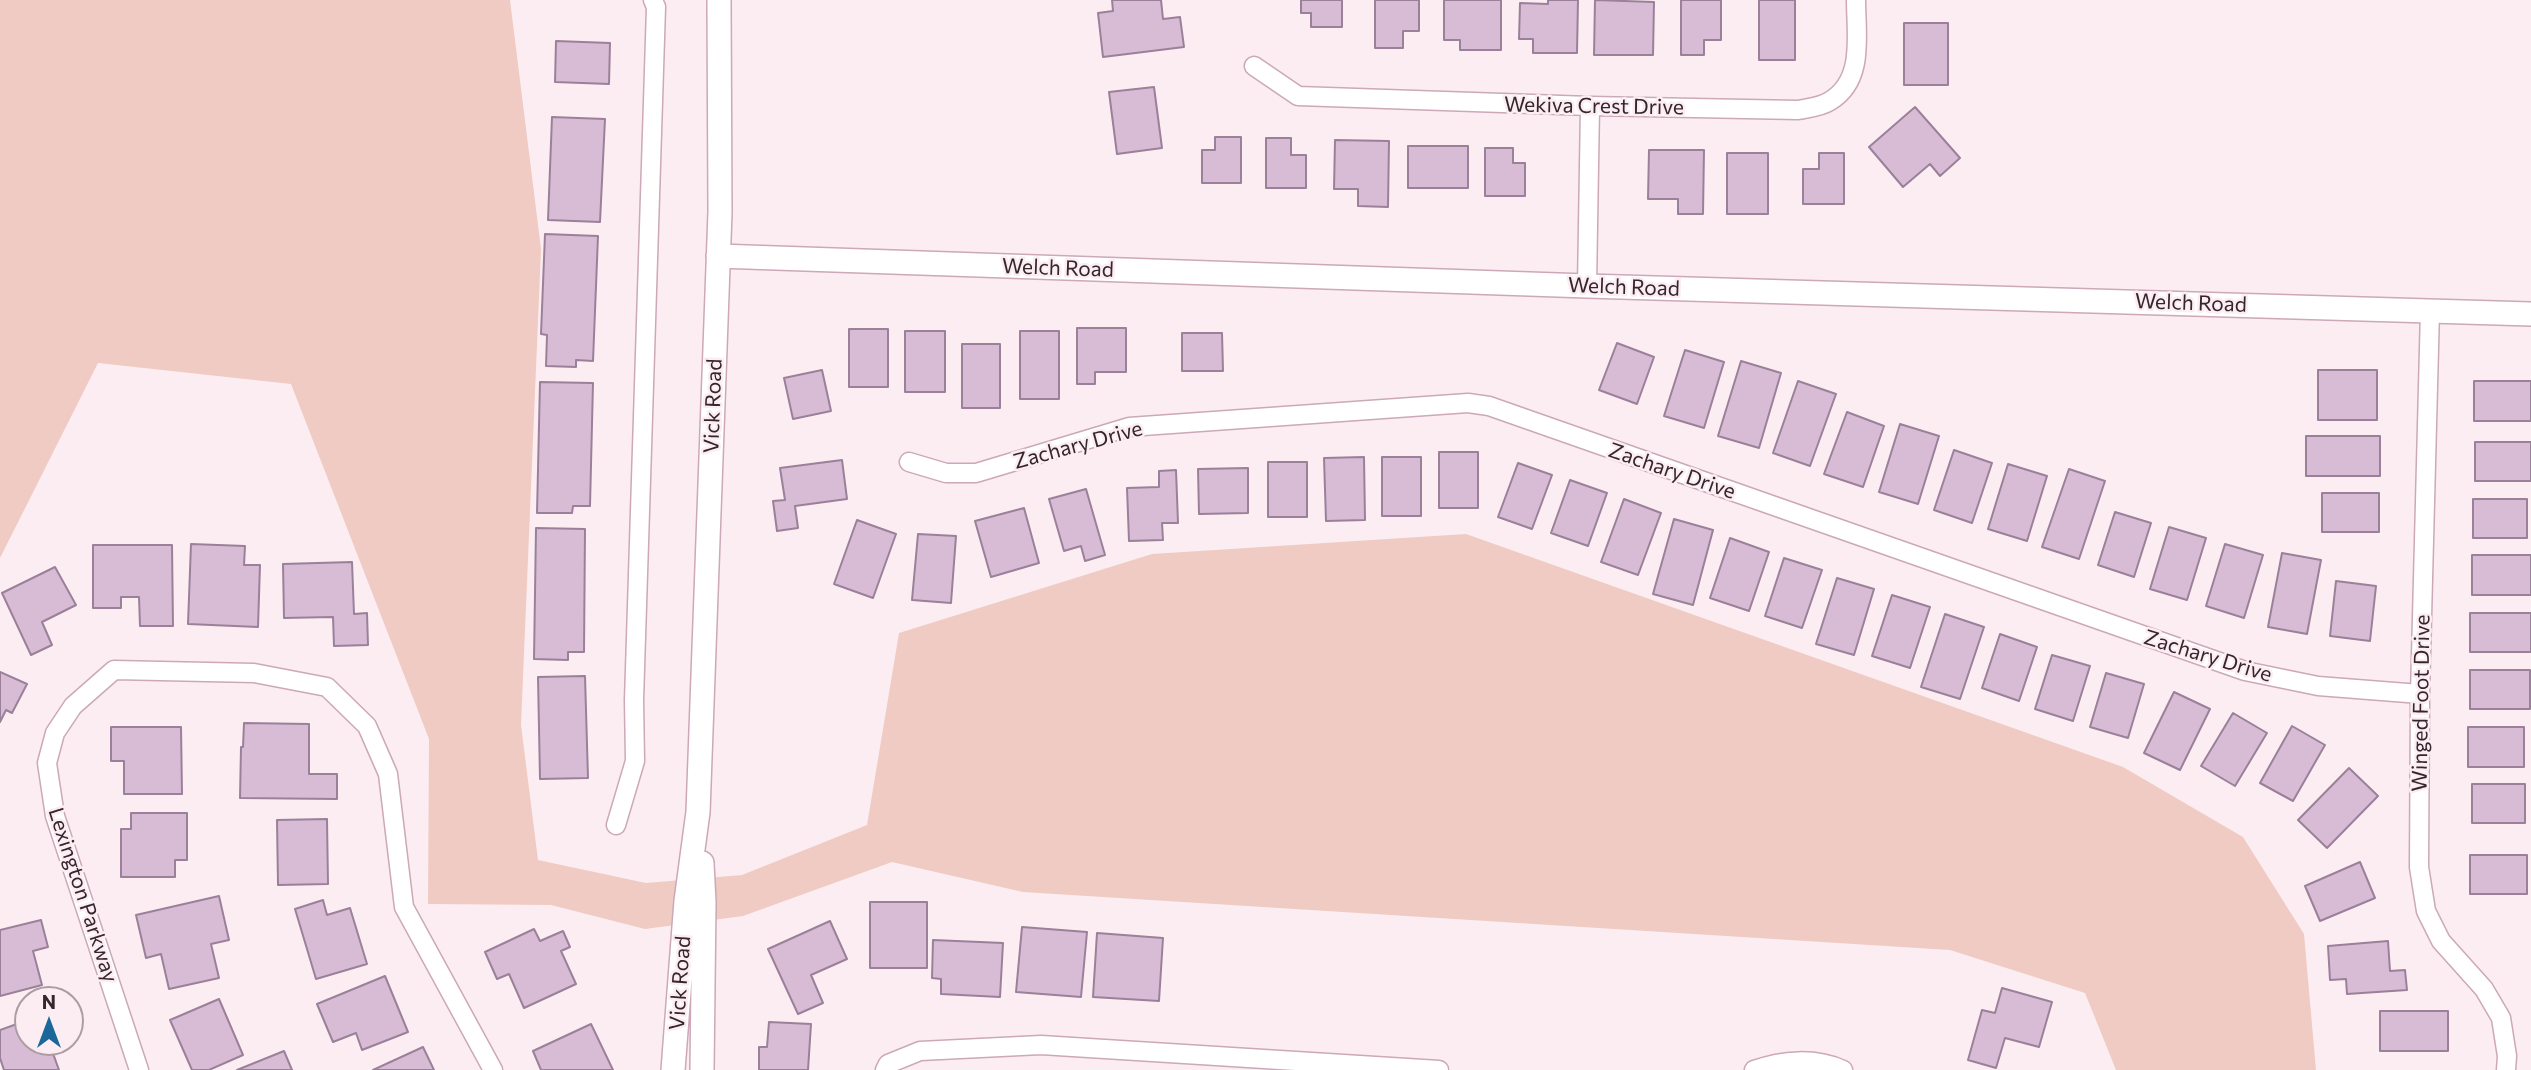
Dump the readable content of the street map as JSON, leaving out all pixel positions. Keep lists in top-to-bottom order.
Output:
{
  "streets": {
    "street": [
      "Wekiva Crest Drive",
      "Welch Road",
      "Vick Road",
      "Zachary Drive",
      "Winged Foot Drive",
      "Lexington Parkway"
    ]
  },
  "crossings": [
    ["Welch Road", "Vick Road"],
    ["Welch Road", "Winged Foot Drive"],
    ["Zachary Drive", "Winged Foot Drive"]
  ],
  "north": "top"
}
